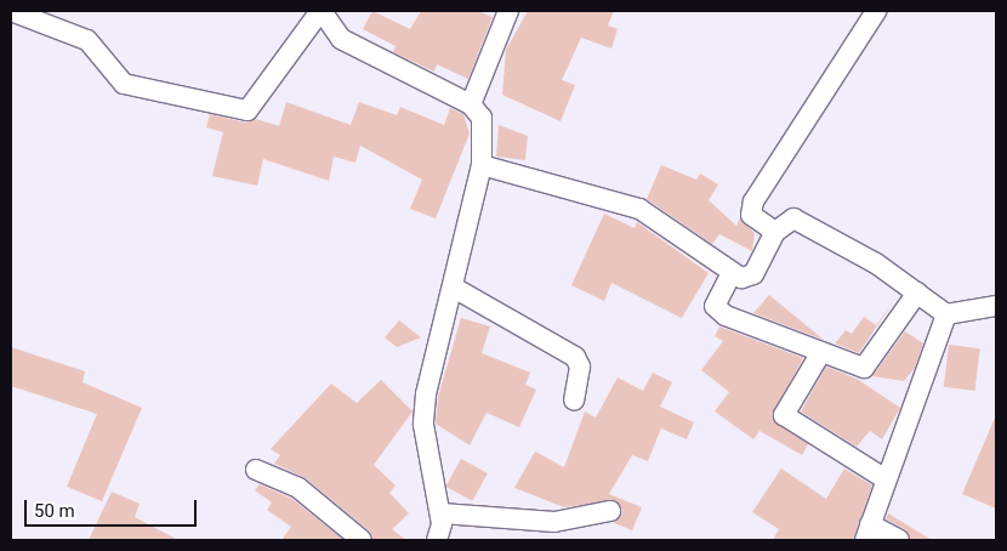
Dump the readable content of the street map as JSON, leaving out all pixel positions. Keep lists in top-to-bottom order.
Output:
{
  "scale_bar": "50 m"
}
